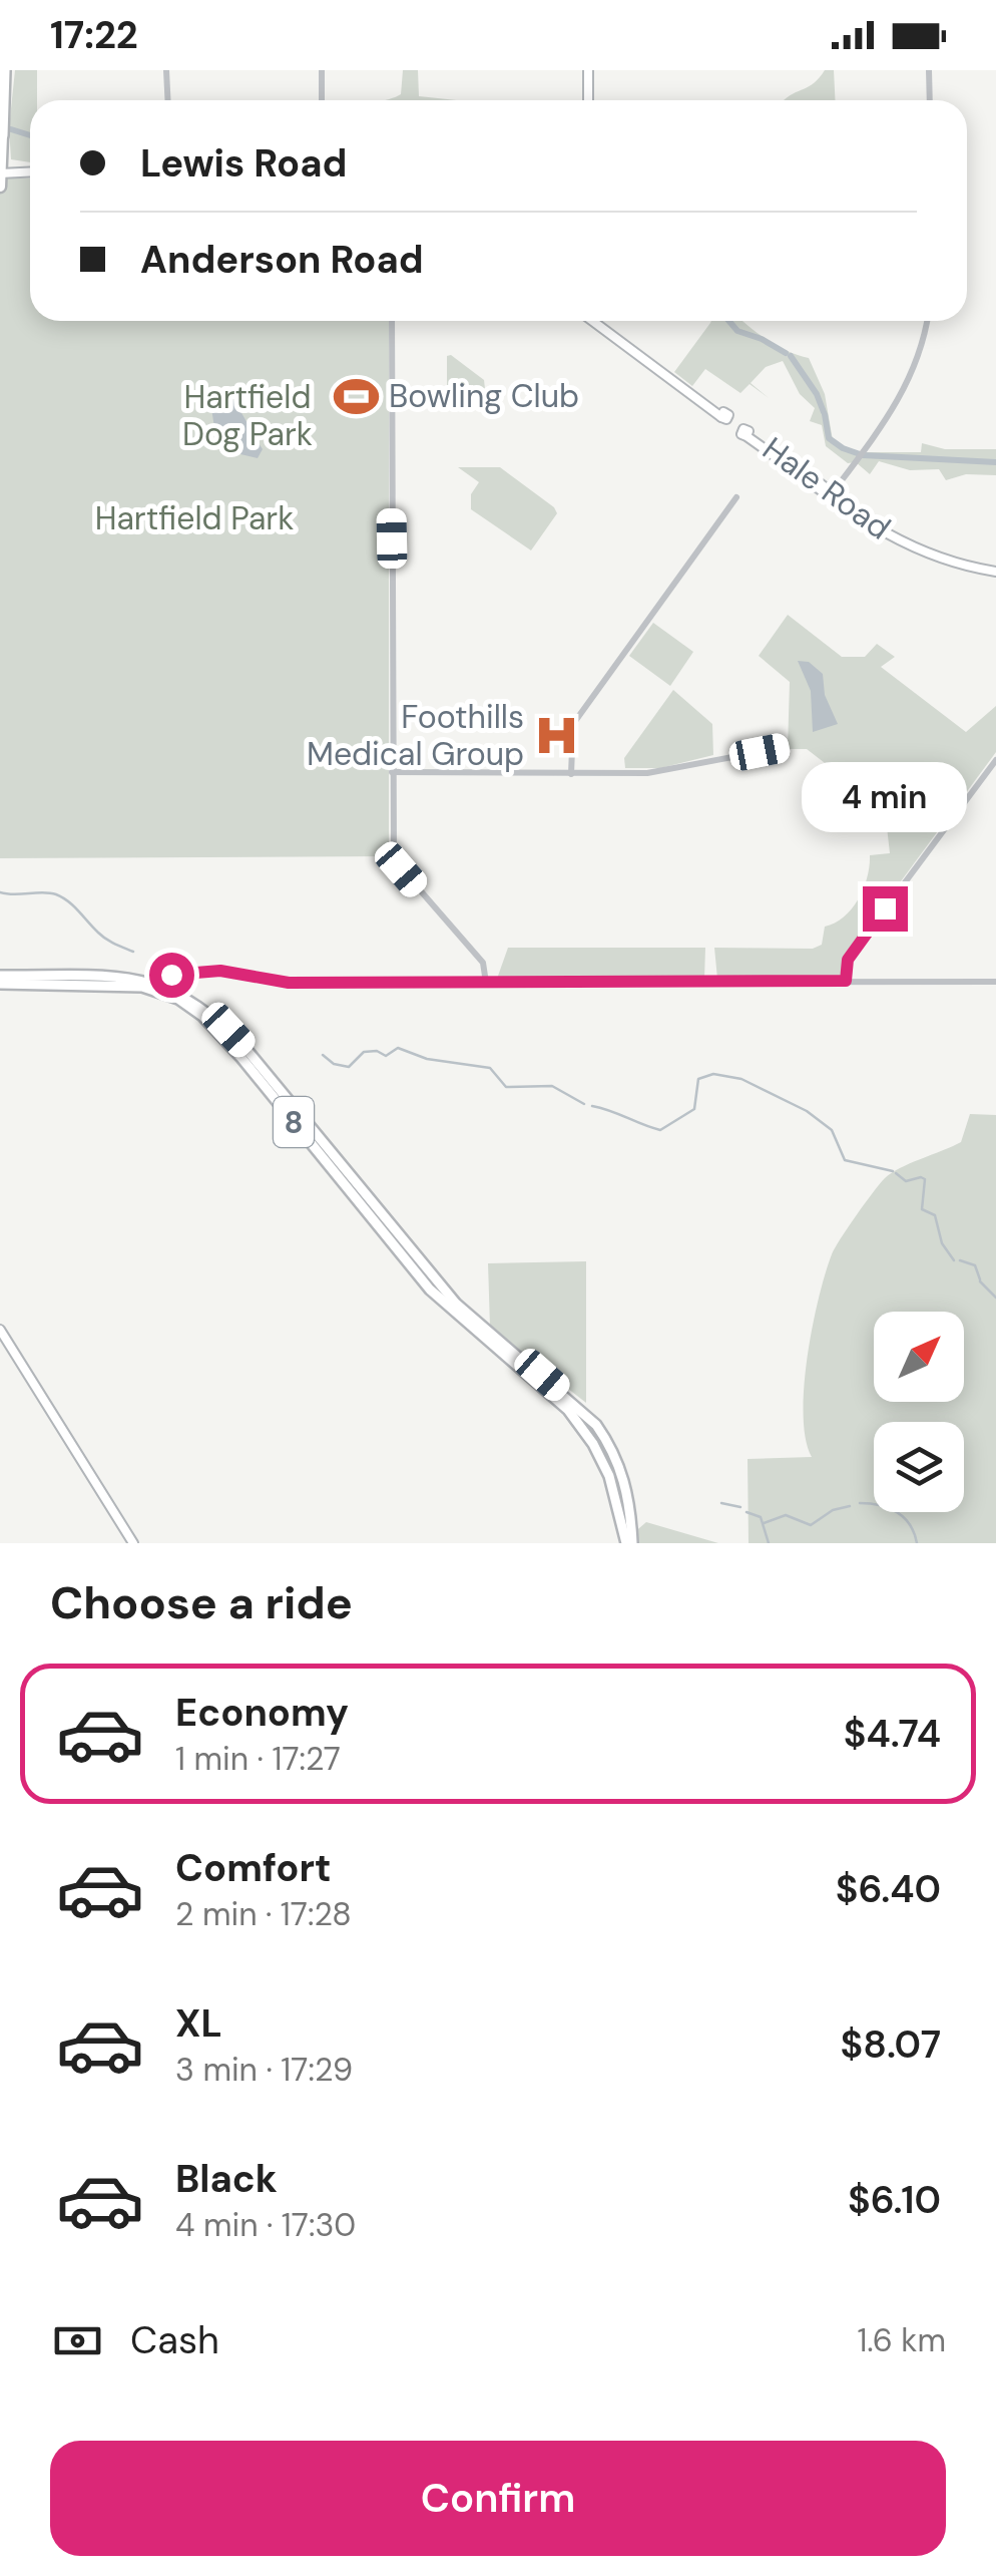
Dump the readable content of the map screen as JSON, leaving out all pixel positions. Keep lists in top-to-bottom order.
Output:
{
  "streets": {
    "main road": ["Hale Road", "8"]
  },
  "parks": ["Hartfield Dog Park", "Hartfield Park"],
  "places": {
    "sports": ["Bowling Club"],
    "hospital": ["Foothills Medical Group"]
  },
  "north": "top right",
  "page": {
    "status": "17:22",
    "banner": ["Lewis Road", "Anderson Road"],
    "bubble": "4 min",
    "heading": "Choose a ride",
    "list": [
      {
        "name": "Economy",
        "note": "1 min · 17:27",
        "value": "$4.74"
      },
      {
        "name": "Comfort",
        "note": "2 min · 17:28",
        "value": "$6.40"
      },
      {
        "name": "XL",
        "note": "3 min · 17:29",
        "value": "$8.07"
      },
      {
        "name": "Black",
        "note": "4 min · 17:30",
        "value": "$6.10"
      }
    ],
    "pay": ["Cash", "1.6 km"],
    "buttons": "Confirm"
  }
}
